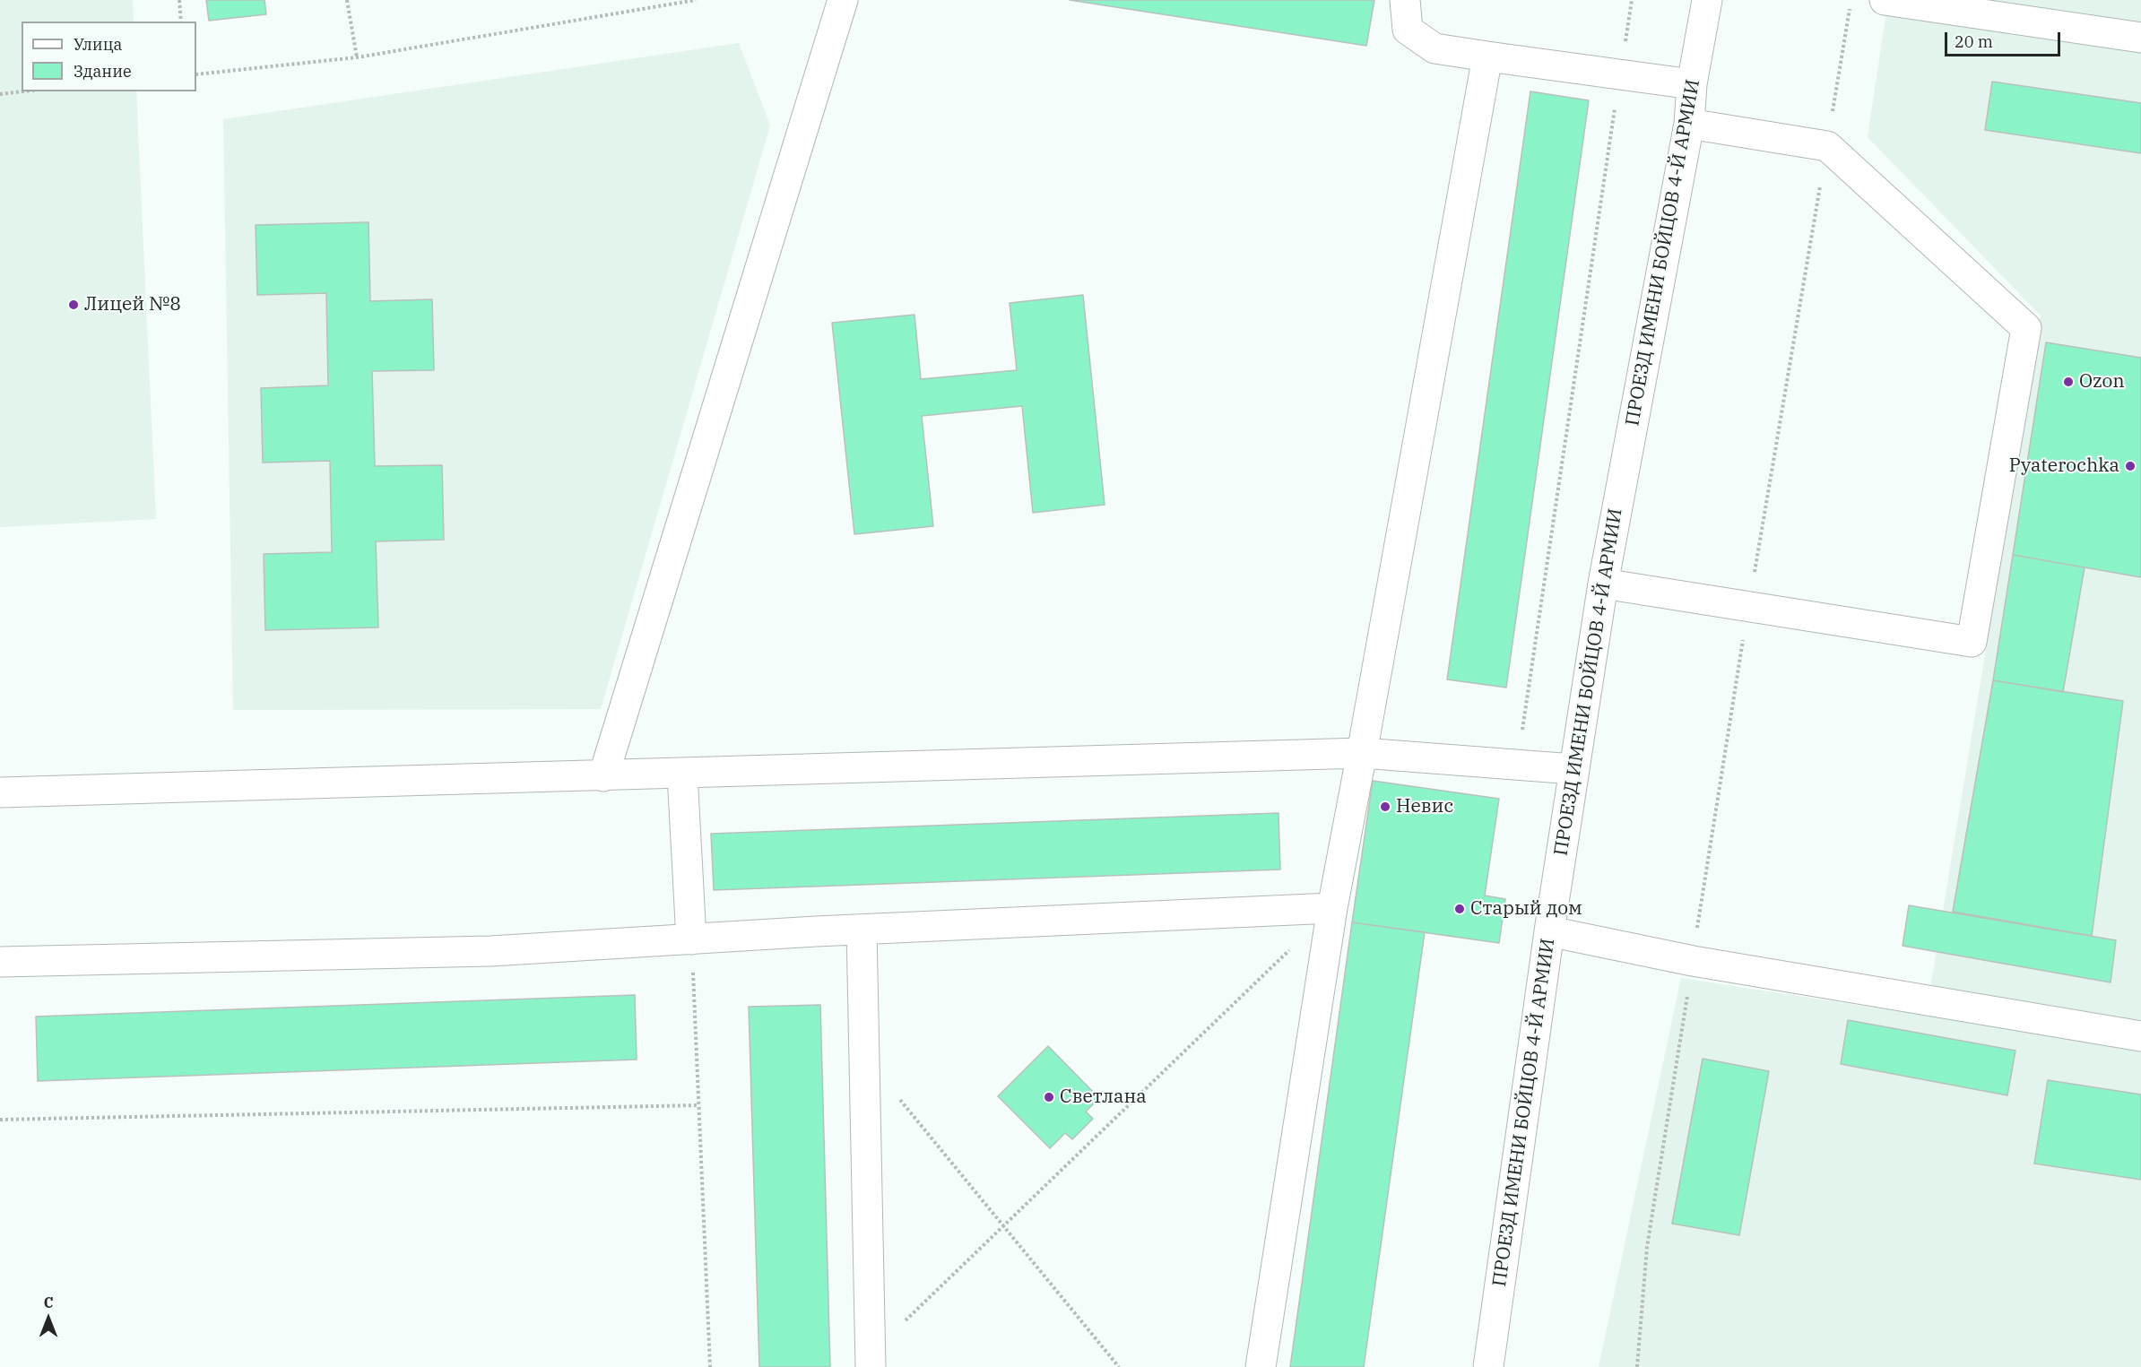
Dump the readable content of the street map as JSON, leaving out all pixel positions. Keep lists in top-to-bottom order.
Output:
{
  "streets": {
    "street": ["ПРОЕЗД ИМЕНИ БОЙЦОВ 4-Й АРМИИ"]
  },
  "places": [
    "Лицей №8",
    "Ozon",
    "Pyaterochka",
    "Невис",
    "Старый дом",
    "Светлана"
  ],
  "legend": ["Улица", "Здание"],
  "scale_bar": "20 m",
  "north": "top"
}
